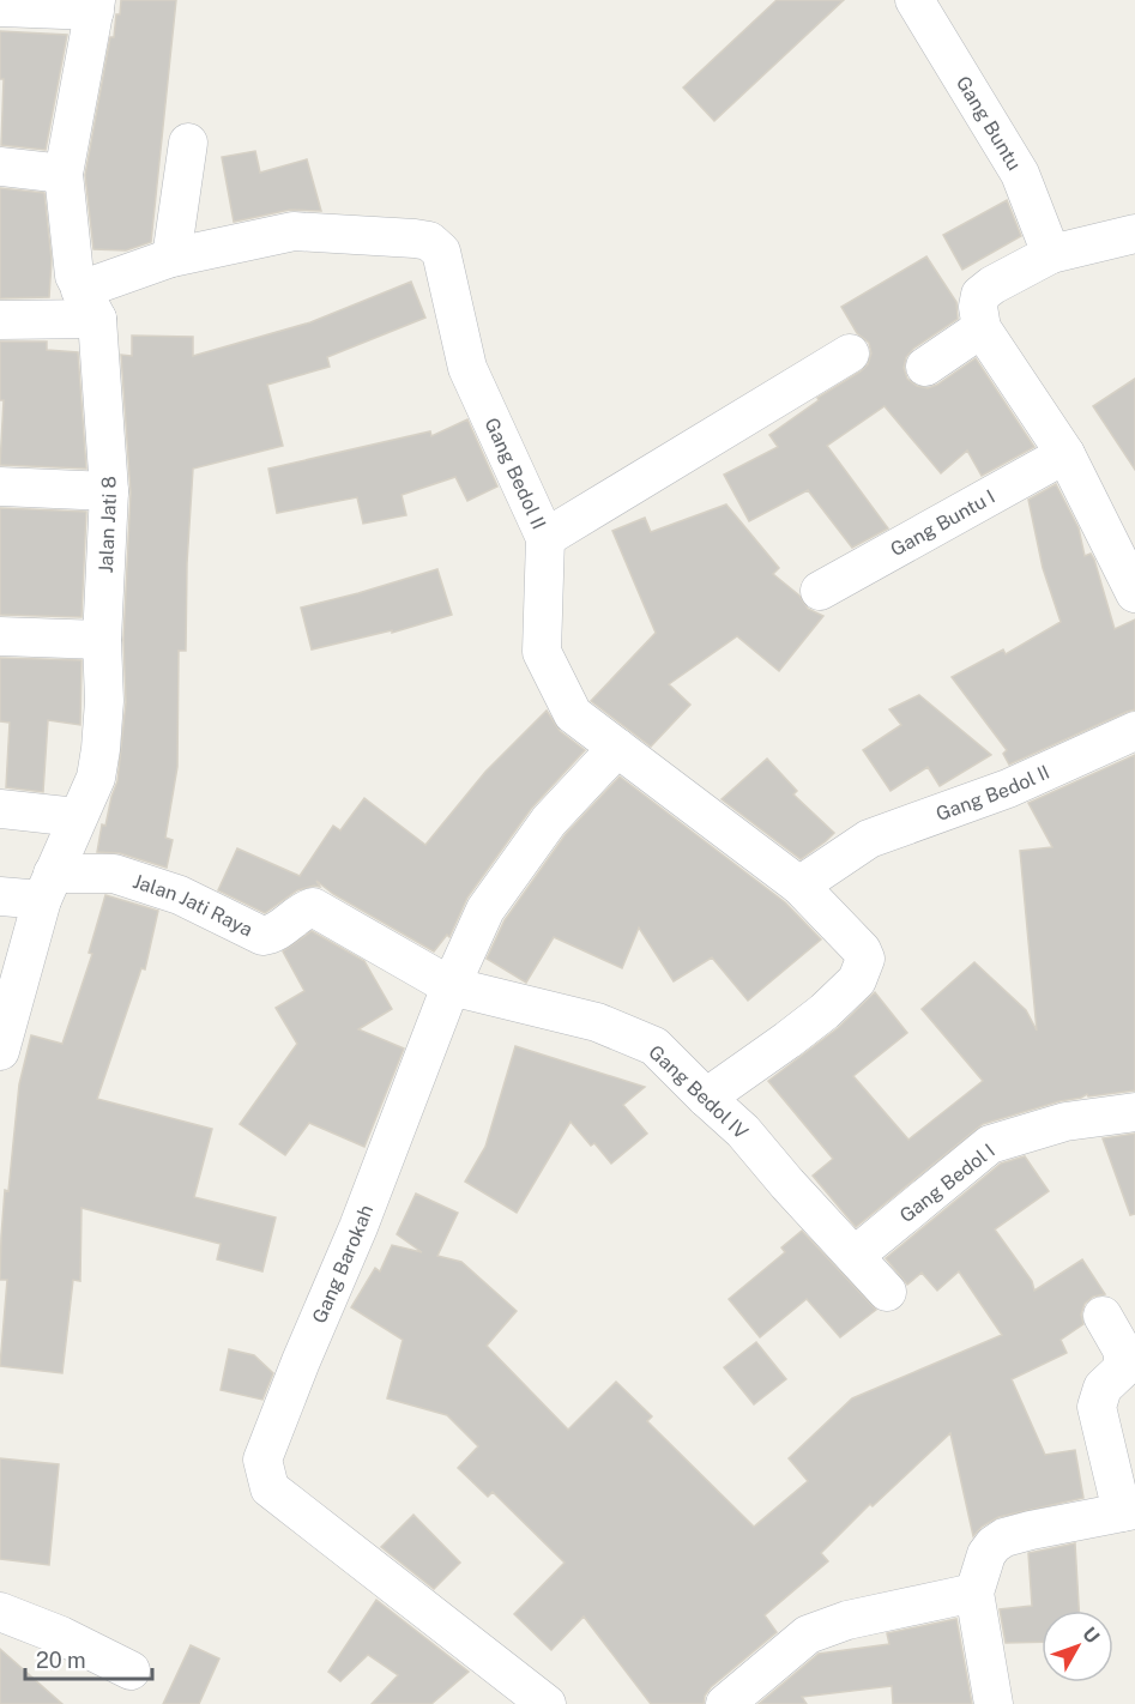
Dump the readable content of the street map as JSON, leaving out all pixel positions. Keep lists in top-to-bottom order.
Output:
{
  "streets": {
    "street": [
      "Gang Buntu",
      "Gang Bedol II",
      "Gang Buntu I",
      "Jalan Jati 8",
      "Jalan Jati Raya",
      "Gang Bedol IV",
      "Gang Bedol I",
      "Gang Barokah"
    ]
  },
  "crossings": [
    ["Gang Bedol II", "Jalan Jati 8"],
    ["Gang Bedol II", "Gang Barokah"],
    ["Jalan Jati 8", "Jalan Jati Raya"],
    ["Jalan Jati Raya", "Gang Bedol IV"],
    ["Gang Bedol IV", "Gang Bedol I"],
    ["Gang Bedol IV", "Gang Barokah"]
  ],
  "scale_bar": "20 m",
  "north": "top right"
}
